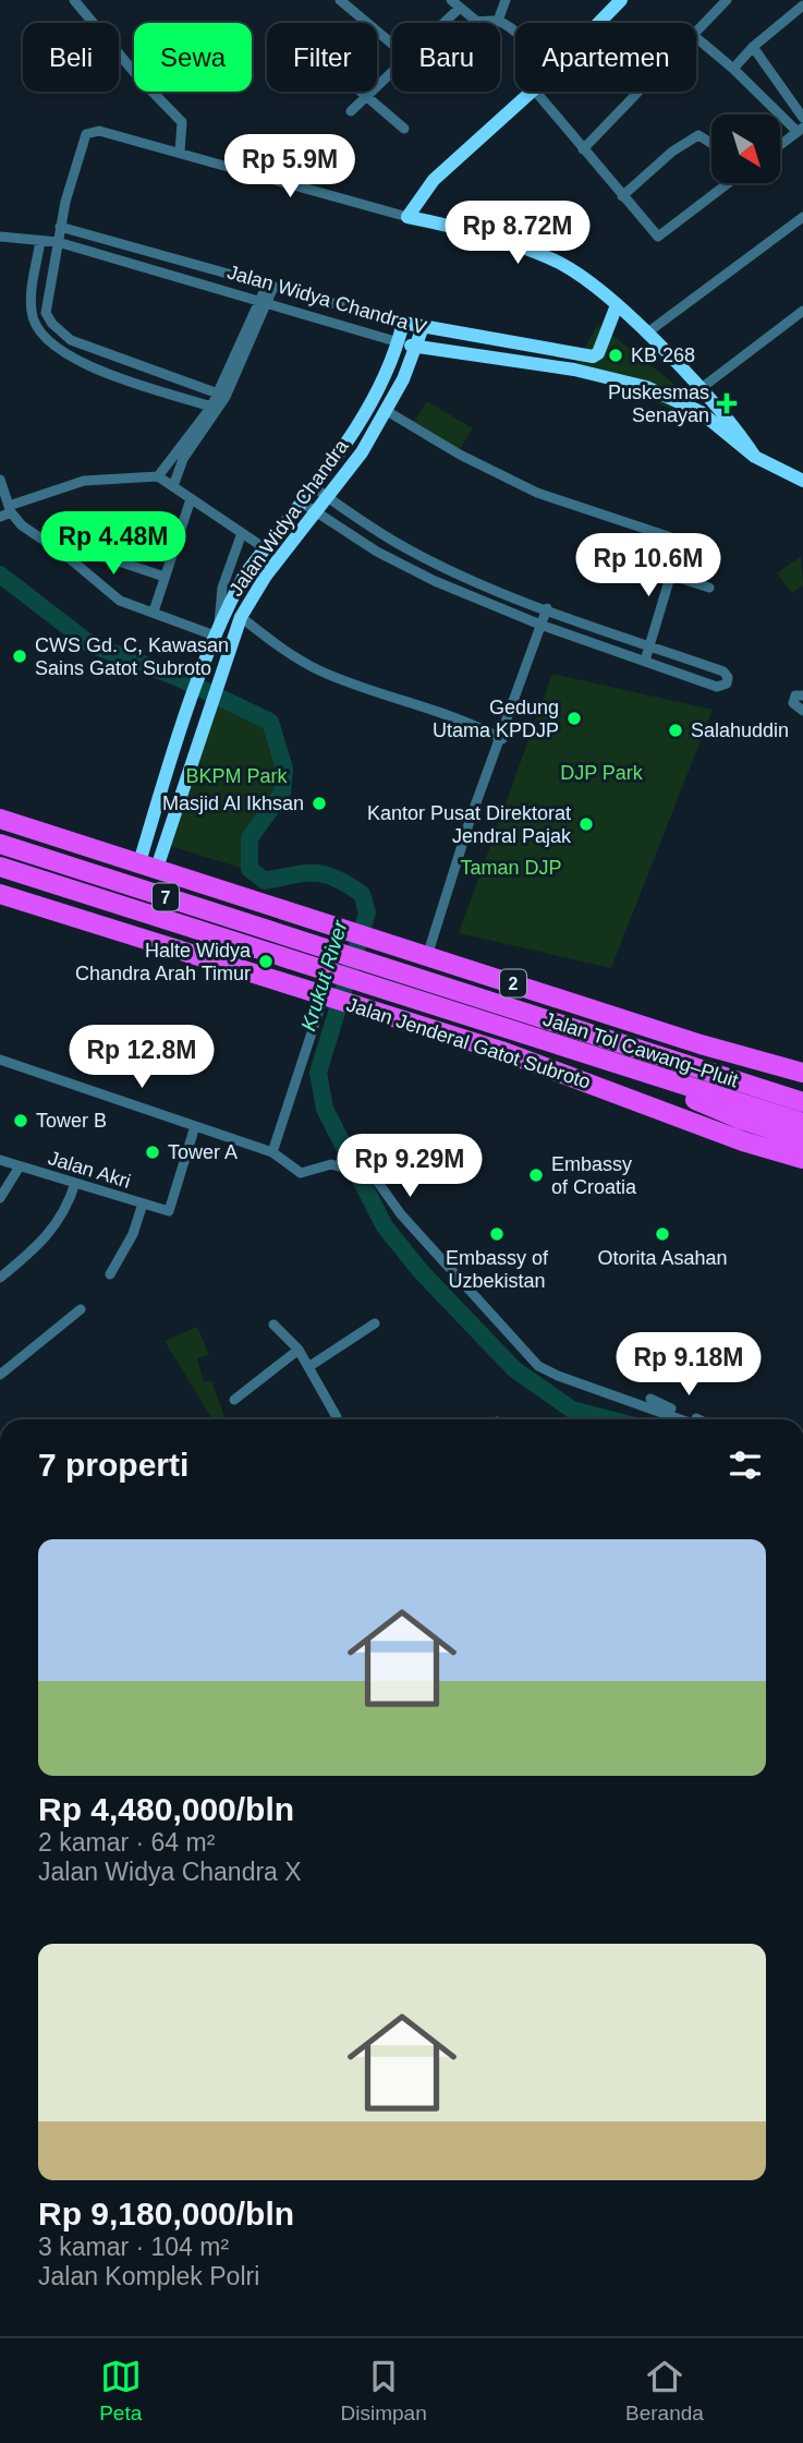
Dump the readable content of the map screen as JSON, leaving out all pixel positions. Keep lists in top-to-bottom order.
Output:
{
  "streets": {
    "highway": [
      "7",
      "2",
      "Jalan Jenderal Gatot Subroto",
      "Jalan Tol Cawang–Pluit"
    ],
    "street": ["Jalan Widya Chandra V", "Jalan Widya Chandra", "Jalan Akri"]
  },
  "crossings": [
    ["Jalan Widya Chandra V", "Jalan Widya Chandra"],
    ["Jalan Widya Chandra", "2"]
  ],
  "water": ["Krukut River"],
  "parks": ["DJP Park", "BKPM Park", "Taman DJP"],
  "places": {
    "other": [
      "KB 268",
      "CWS Gd. C, Kawasan Sains Gatot Subroto",
      "Gedung Utama KPDJP",
      "Salahuddin",
      "Masjid Al Ikhsan",
      "Kantor Pusat Direktorat Jendral Pajak",
      "Halte Widya Chandra Arah Timur",
      "Tower B",
      "Tower A",
      "Embassy of Croatia",
      "Embassy of Uzbekistan",
      "Otorita Asahan"
    ],
    "health": ["Puskesmas Senayan"]
  },
  "north": "bottom right",
  "page": {
    "chip": [
      "Beli",
      "Sewa",
      "Filter",
      "Baru",
      "Apartemen"
    ],
    "price": [
      "Rp 5.9M",
      "Rp 8.72M",
      "Rp 4.48M",
      "Rp 10.6M",
      "Rp 12.8M",
      "Rp 9.29M",
      "Rp 9.18M"
    ],
    "heading": "7 properti",
    "list": [
      {
        "name": "Rp 4,480,000/bln",
        "note": "2 kamar · 64 m² · Jalan Widya Chandra X"
      },
      {
        "name": "Rp 9,180,000/bln",
        "note": "3 kamar · 104 m² · Jalan Komplek Polri"
      }
    ],
    "tabs": ["Peta", "Disimpan", "Beranda"]
  }
}
